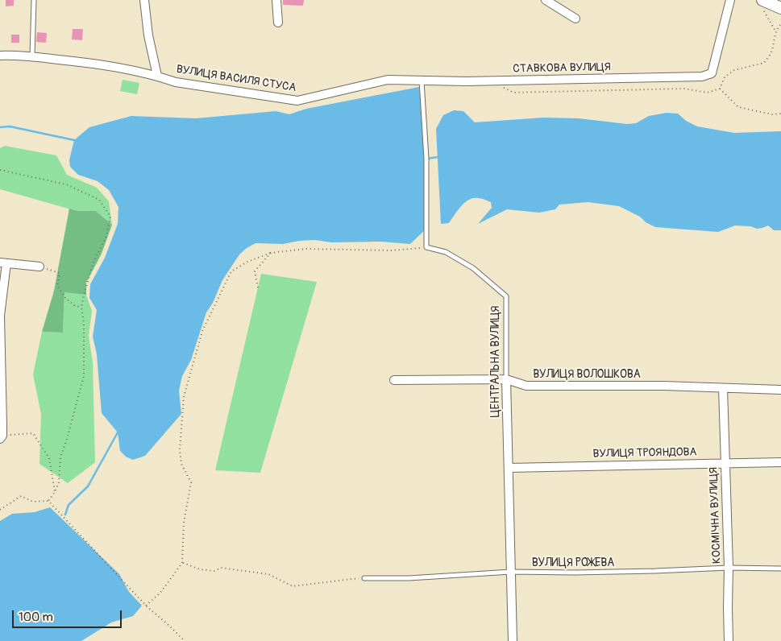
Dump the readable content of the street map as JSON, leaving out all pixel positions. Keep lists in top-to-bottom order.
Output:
{
  "streets": {
    "street": [
      "СТАВКОВА ВУЛИЦЯ",
      "ВУЛИЦЯ ВАСИЛЯ СТУСА",
      "ЦЕНТРАЛЬНА ВУЛИЦЯ",
      "ВУЛИЦЯ ВОЛОШКОВА",
      "ВУЛИЦЯ ТРОЯНДОВА",
      "КОСМІЧНА ВУЛИЦЯ"
    ],
    "lane": ["ВУЛИЦЯ РОЖЕВА"]
  },
  "crossings": [
    ["СТАВКОВА ВУЛИЦЯ", "ВУЛИЦЯ ВАСИЛЯ СТУСА"],
    ["ЦЕНТРАЛЬНА ВУЛИЦЯ", "ВУЛИЦЯ ВОЛОШКОВА"],
    ["ЦЕНТРАЛЬНА ВУЛИЦЯ", "ВУЛИЦЯ ТРОЯНДОВА"],
    ["ЦЕНТРАЛЬНА ВУЛИЦЯ", "ВУЛИЦЯ РОЖЕВА"],
    ["ВУЛИЦЯ ВОЛОШКОВА", "КОСМІЧНА ВУЛИЦЯ"],
    ["ВУЛИЦЯ ТРОЯНДОВА", "КОСМІЧНА ВУЛИЦЯ"],
    ["КОСМІЧНА ВУЛИЦЯ", "ВУЛИЦЯ РОЖЕВА"]
  ],
  "scale_bar": "100 m"
}
